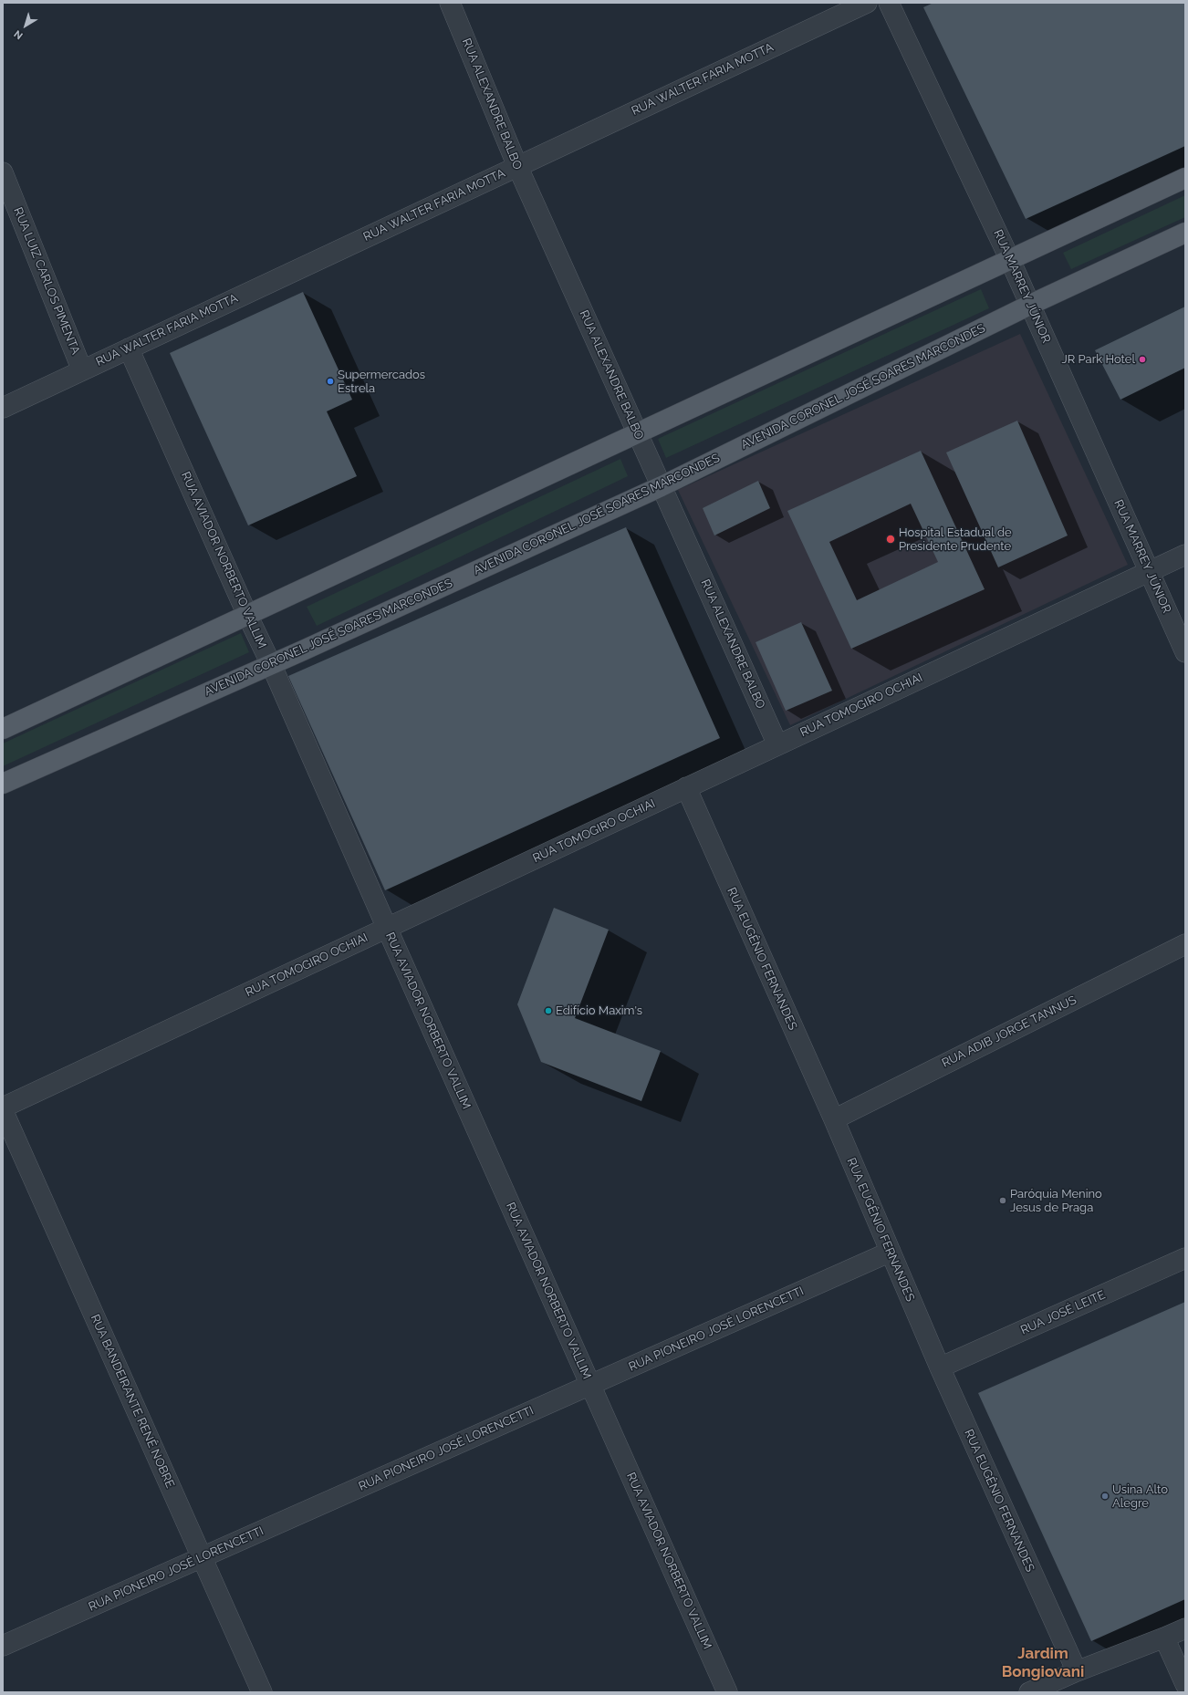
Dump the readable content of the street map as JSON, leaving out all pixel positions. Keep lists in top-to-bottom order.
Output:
{
  "streets": {
    "main road": ["AVENIDA CORONEL JOSÉ SOARES MARCONDES"],
    "street": [
      "RUA WALTER FARIA MOTTA",
      "RUA ALEXANDRE BALBO",
      "RUA LUIZ CARLOS PIMENTA",
      "RUA MARREY JÚNIOR",
      "RUA AVIADOR NORBERTO VALLIM",
      "RUA TOMOGIRO OCHIAI",
      "RUA EUGÊNIO FERNANDES",
      "RUA ADIB JORGE TANNUS",
      "RUA JOSÉ LEITE",
      "RUA PIONEIRO JOSÉ LORENCETTI",
      "RUA BANDEIRANTE RENÊ NOBRE"
    ]
  },
  "crossings": [
    ["RUA WALTER FARIA MOTTA", "RUA ALEXANDRE BALBO"],
    ["RUA WALTER FARIA MOTTA", "RUA LUIZ CARLOS PIMENTA"],
    ["RUA WALTER FARIA MOTTA", "RUA AVIADOR NORBERTO VALLIM"],
    ["RUA ALEXANDRE BALBO", "AVENIDA CORONEL JOSÉ SOARES MARCONDES"],
    ["RUA ALEXANDRE BALBO", "RUA TOMOGIRO OCHIAI"],
    ["RUA MARREY JÚNIOR", "AVENIDA CORONEL JOSÉ SOARES MARCONDES"],
    ["RUA MARREY JÚNIOR", "RUA TOMOGIRO OCHIAI"],
    ["AVENIDA CORONEL JOSÉ SOARES MARCONDES", "RUA AVIADOR NORBERTO VALLIM"],
    ["RUA AVIADOR NORBERTO VALLIM", "RUA TOMOGIRO OCHIAI"],
    ["RUA AVIADOR NORBERTO VALLIM", "RUA PIONEIRO JOSÉ LORENCETTI"],
    ["RUA TOMOGIRO OCHIAI", "RUA EUGÊNIO FERNANDES"],
    ["RUA TOMOGIRO OCHIAI", "RUA BANDEIRANTE RENÊ NOBRE"],
    ["RUA EUGÊNIO FERNANDES", "RUA ADIB JORGE TANNUS"],
    ["RUA EUGÊNIO FERNANDES", "RUA JOSÉ LEITE"],
    ["RUA EUGÊNIO FERNANDES", "RUA PIONEIRO JOSÉ LORENCETTI"],
    ["RUA PIONEIRO JOSÉ LORENCETTI", "RUA BANDEIRANTE RENÊ NOBRE"]
  ],
  "districts": ["Jardim Bongiovani"],
  "places": [
    "JR Park Hotel",
    "Supermercados Estrela",
    "Hospital Estadual de Presidente Prudente",
    "Edifício Maxim's",
    "Paróquia Menino Jesus de Praga",
    "Usina Alto Alegre"
  ],
  "north": "bottom left"
}
